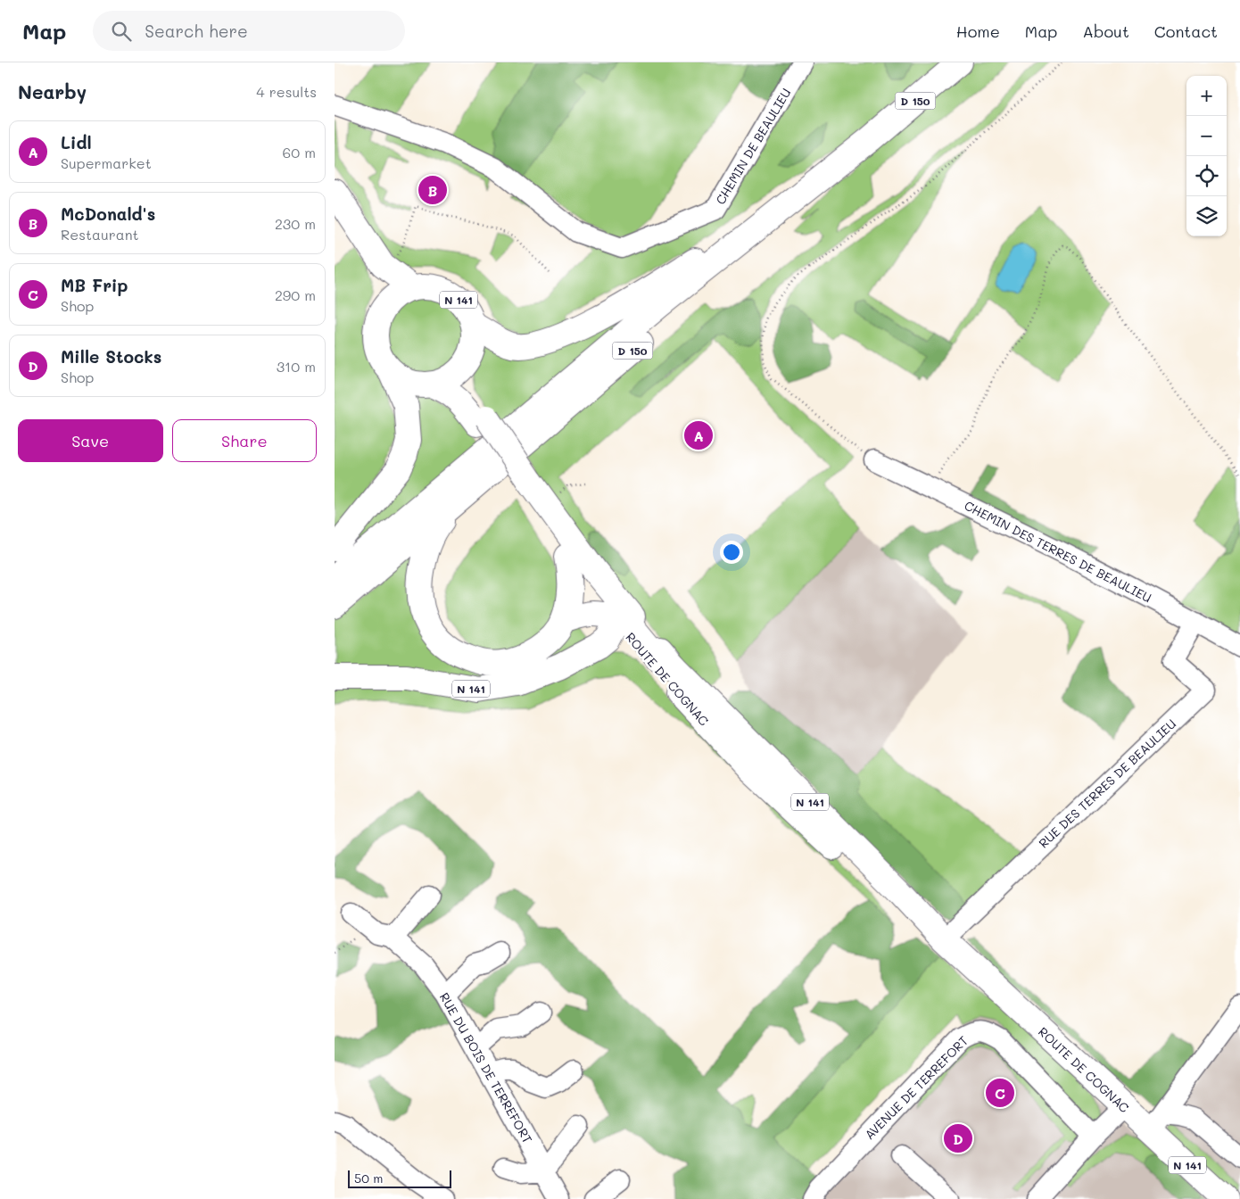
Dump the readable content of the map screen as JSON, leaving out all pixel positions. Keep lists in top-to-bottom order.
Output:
{
  "streets": {
    "main road": ["D 150", "N 141", "ROUTE DE COGNAC"],
    "street": [
      "CHEMIN DE BEAULIEU",
      "CHEMIN DES TERRES DE BEAULIEU",
      "RUE DES TERRES DE BEAULIEU",
      "RUE DU BOIS DE TERREFORT",
      "AVENUE DE TERREFORT"
    ]
  },
  "crossings": [
    ["N 141", "ROUTE DE COGNAC"],
    ["CHEMIN DES TERRES DE BEAULIEU", "RUE DES TERRES DE BEAULIEU"],
    ["ROUTE DE COGNAC", "RUE DES TERRES DE BEAULIEU"]
  ],
  "scale_bar": "50 m",
  "page": {
    "header": "Map",
    "search": "Search here",
    "nav": [
      "Home",
      "Map",
      "About",
      "Contact"
    ],
    "heading": ["Nearby", "4 results"],
    "map_buttons": ["+", "−"],
    "list": [
      {
        "mark": "A",
        "name": "Lidl",
        "note": "Supermarket",
        "value": "60 m"
      },
      {
        "mark": "B",
        "name": "McDonald's",
        "note": "Restaurant",
        "value": "230 m"
      },
      {
        "mark": "C",
        "name": "MB Frip",
        "note": "Shop",
        "value": "290 m"
      },
      {
        "mark": "D",
        "name": "Mille Stocks",
        "note": "Shop",
        "value": "310 m"
      }
    ],
    "pins": [
      "B",
      "A",
      "C",
      "D"
    ],
    "buttons": ["Save", "Share"],
    "scale": "50 m"
  }
}
